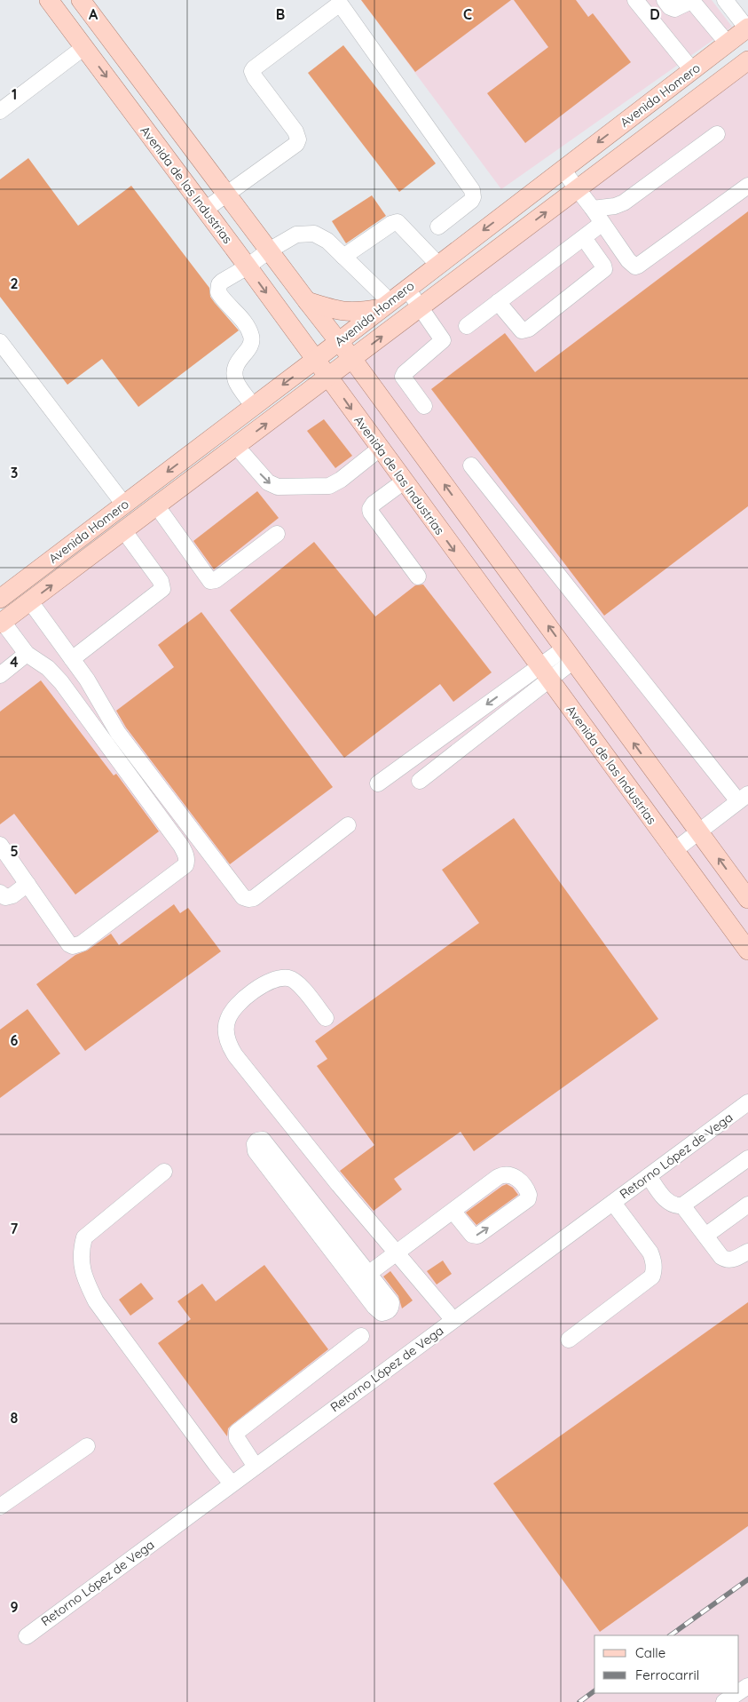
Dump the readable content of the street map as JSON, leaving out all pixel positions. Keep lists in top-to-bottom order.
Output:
{
  "streets": {
    "main road": ["Avenida Homero", "Avenida de las Industrias"],
    "street": ["Retorno López de Vega"]
  },
  "crossings": [
    ["Avenida Homero", "Avenida de las Industrias"]
  ],
  "legend": ["Calle", "Ferrocarril"],
  "grid": {
    "columns": [
      "A",
      "B",
      "C",
      "D"
    ],
    "rows": [
      "1",
      "2",
      "3",
      "4",
      "5",
      "6",
      "7",
      "8",
      "9"
    ]
  }
}
